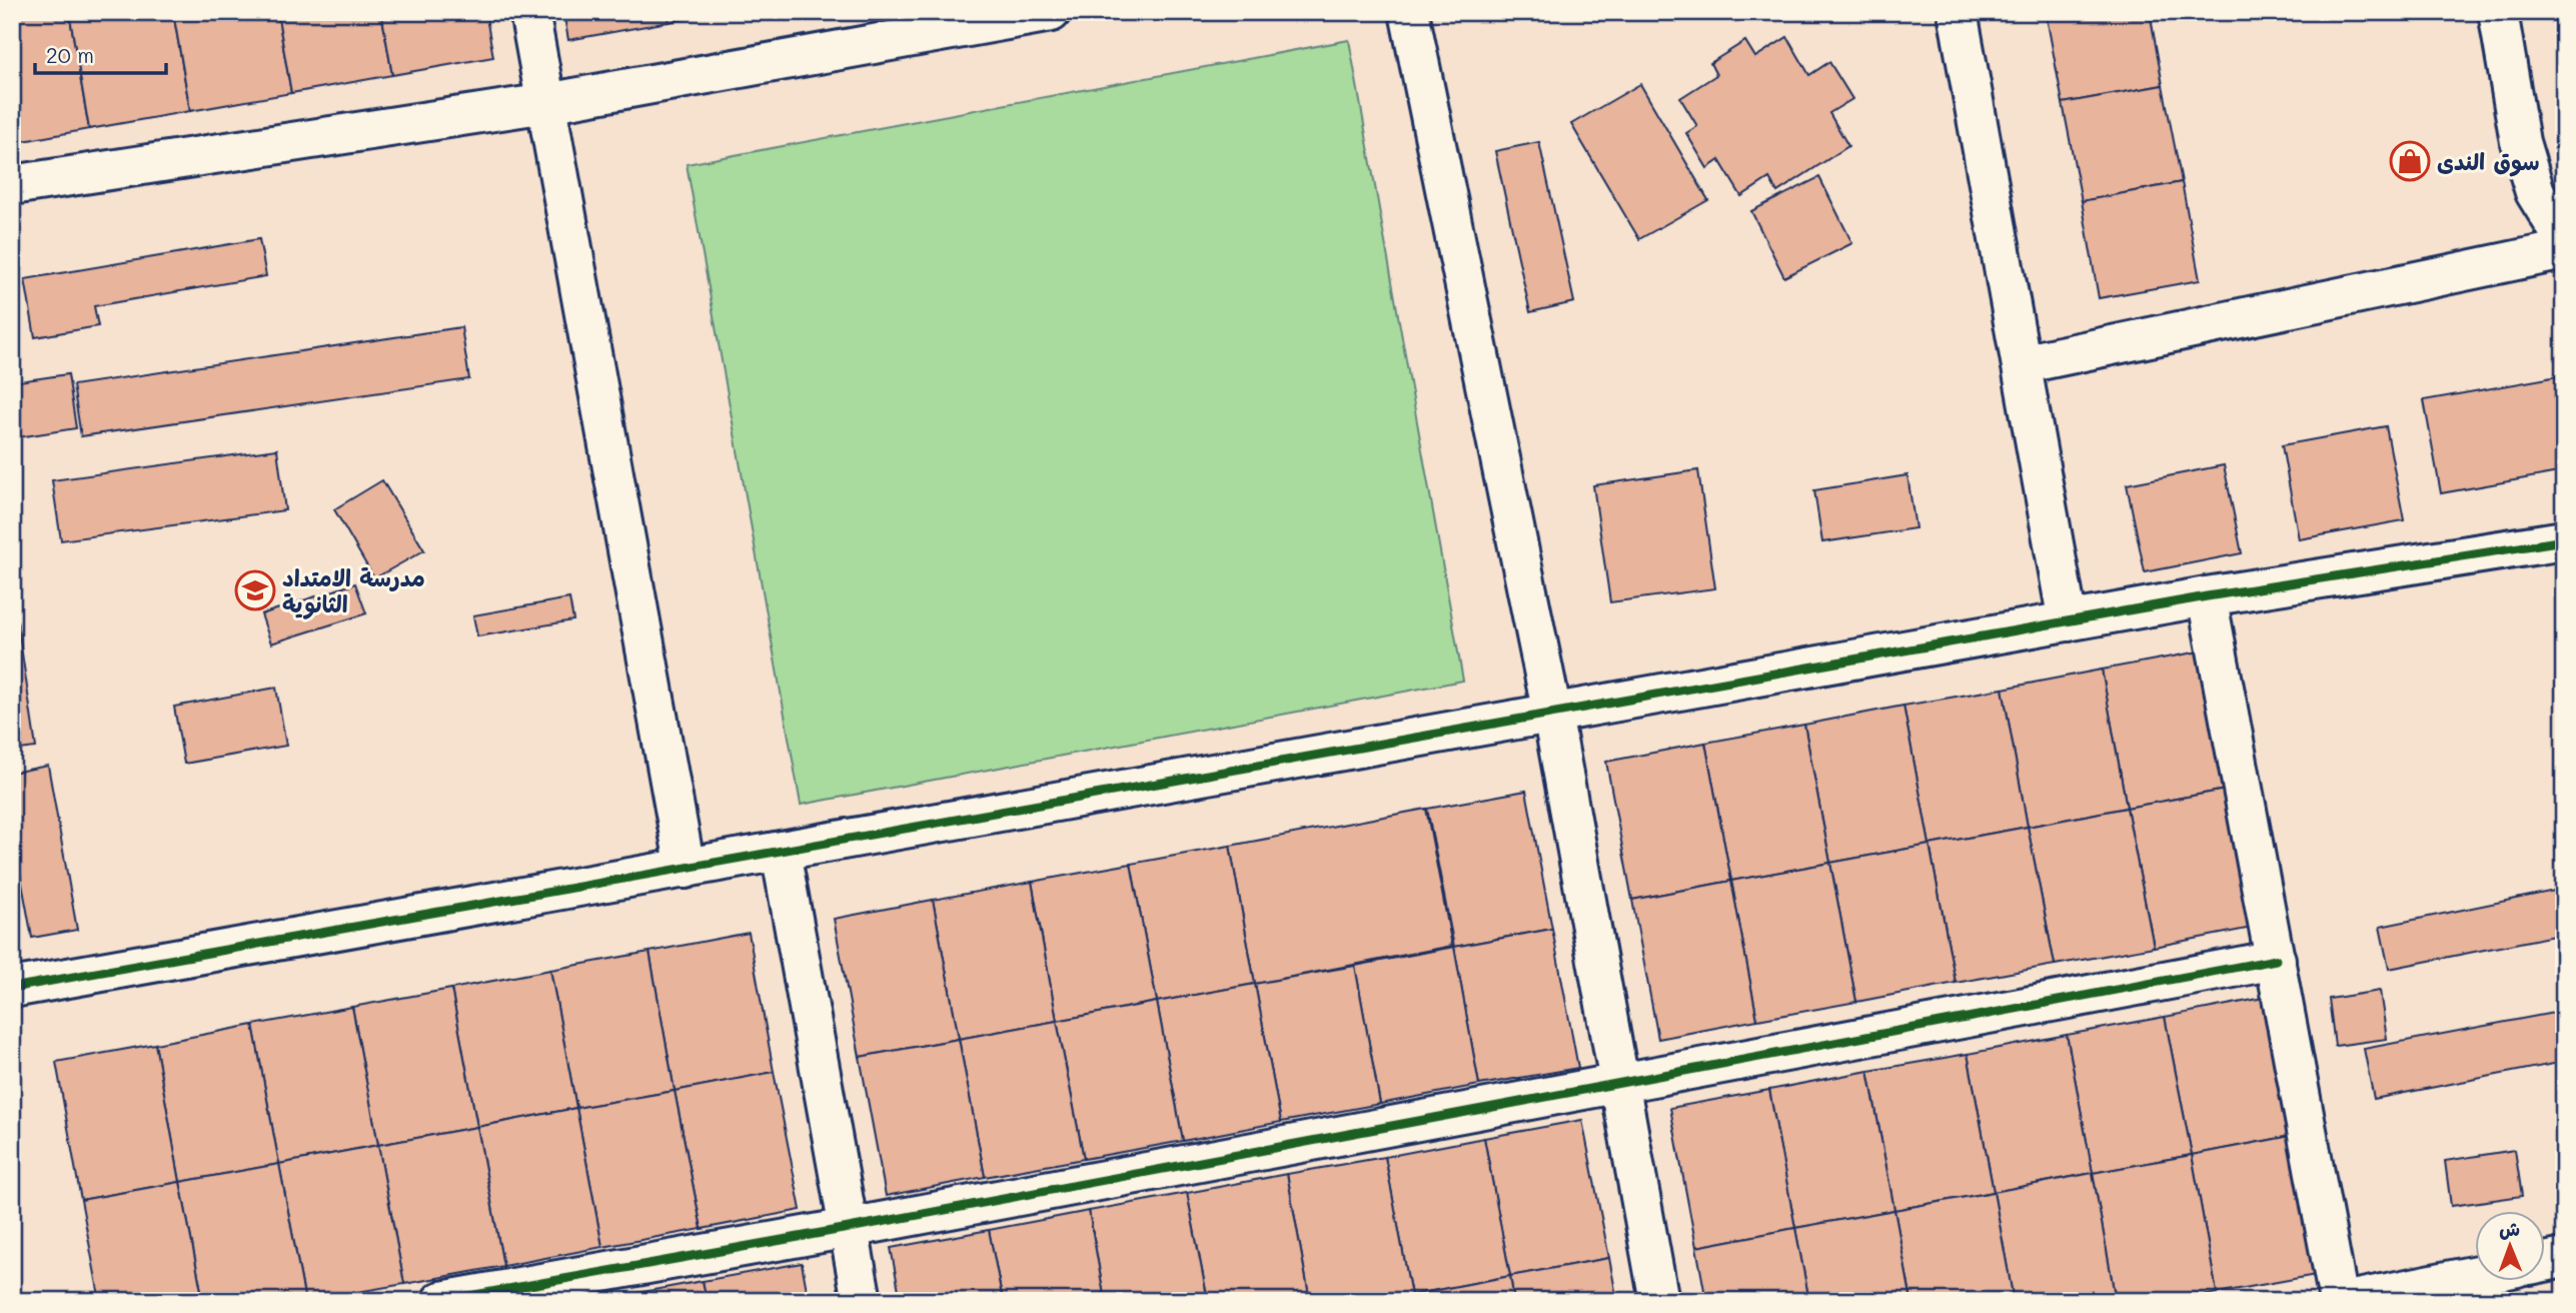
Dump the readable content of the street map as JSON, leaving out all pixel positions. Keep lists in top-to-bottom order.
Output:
{
  "places": {
    "shop": ["سوق الندى"],
    "school or university": ["مدرسة الامتداد الثانوية"]
  },
  "scale_bar": "20 m",
  "north": "top"
}
